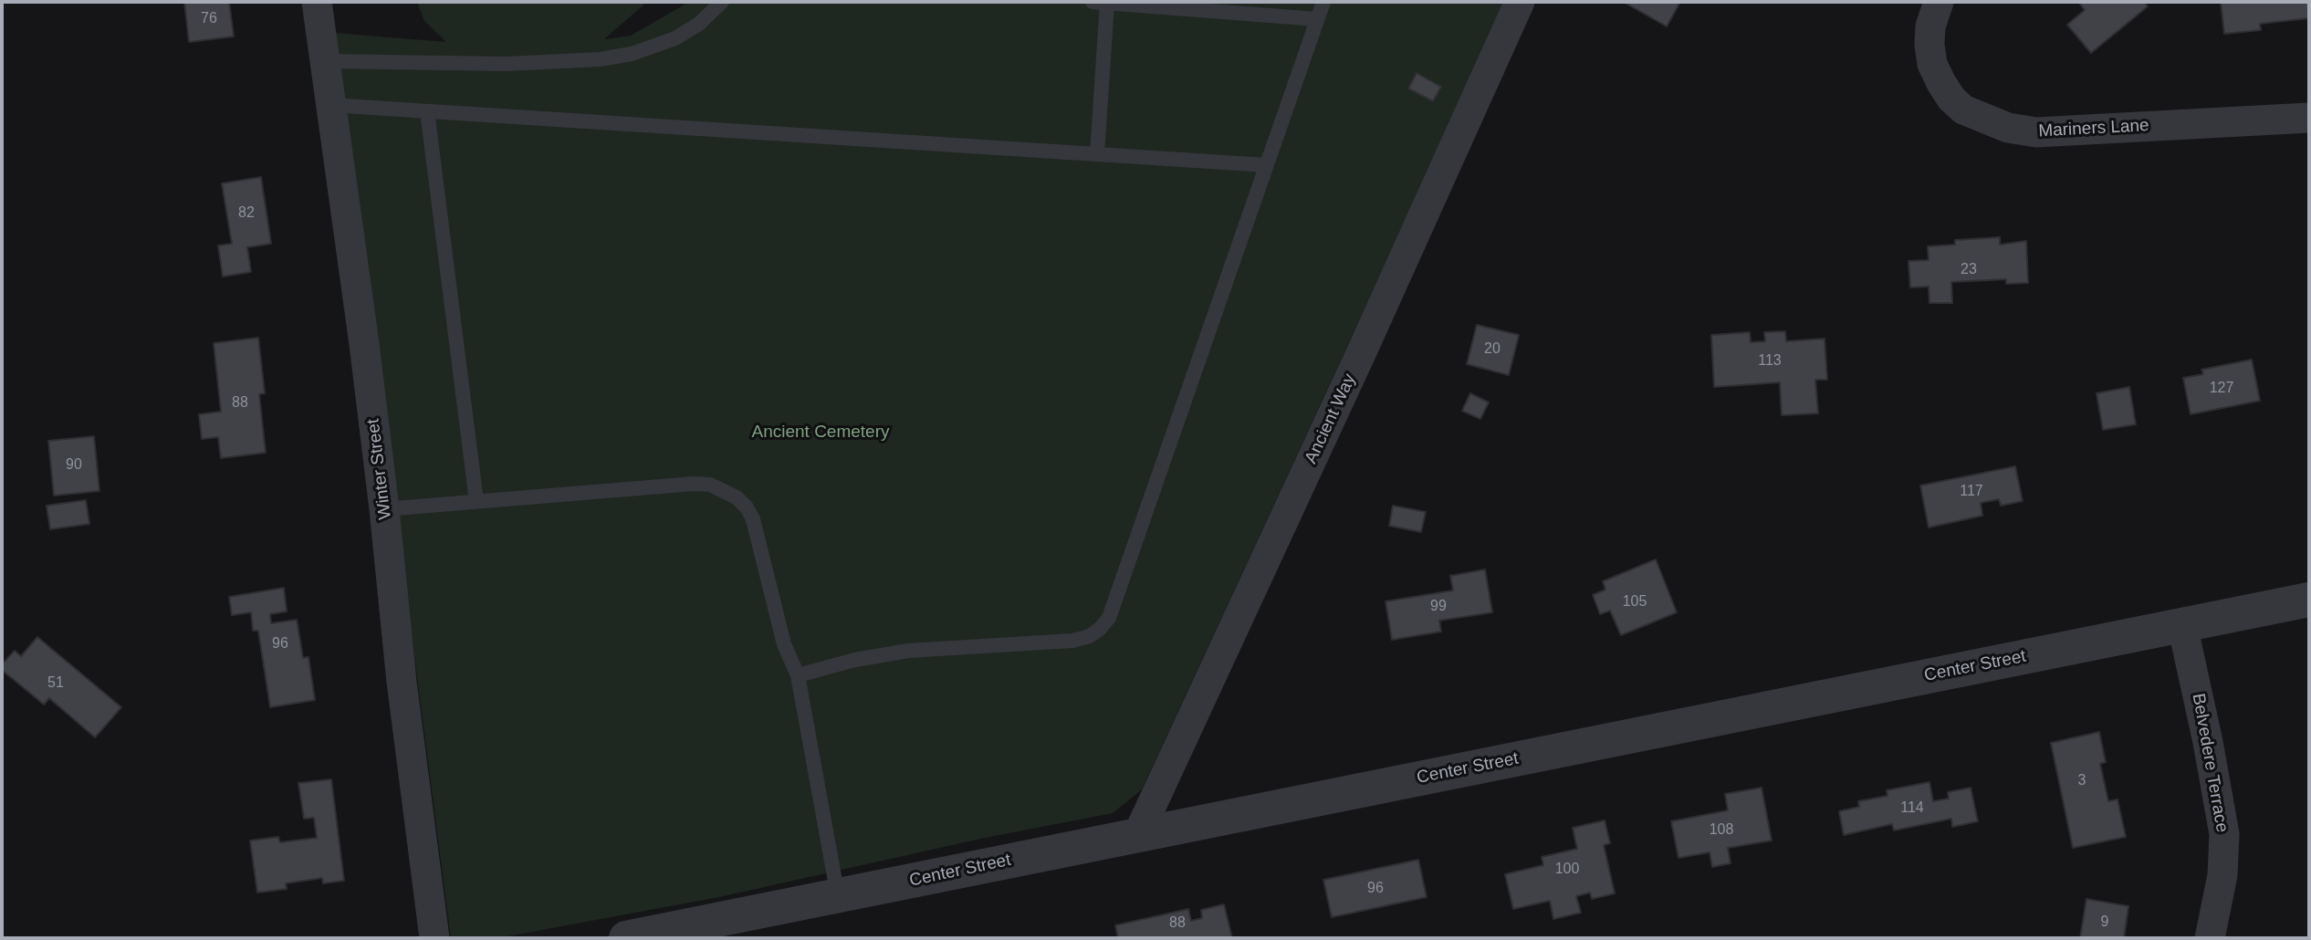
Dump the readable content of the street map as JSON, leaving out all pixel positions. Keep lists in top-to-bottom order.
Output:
{
  "streets": {
    "street": [
      "Mariners Lane",
      "Ancient Way",
      "Winter Street",
      "Center Street",
      "Belvedere Terrace"
    ]
  },
  "crossings": [
    ["Ancient Way", "Center Street"],
    ["Center Street", "Belvedere Terrace"]
  ],
  "parks": ["Ancient Cemetery"],
  "house_numbers": [
    "76",
    "82",
    "23",
    "20",
    "113",
    "127",
    "88",
    "90",
    "117",
    "105",
    "99",
    "96",
    "51",
    "3",
    "114",
    "108",
    "100",
    "96",
    "9",
    "88"
  ]
}
